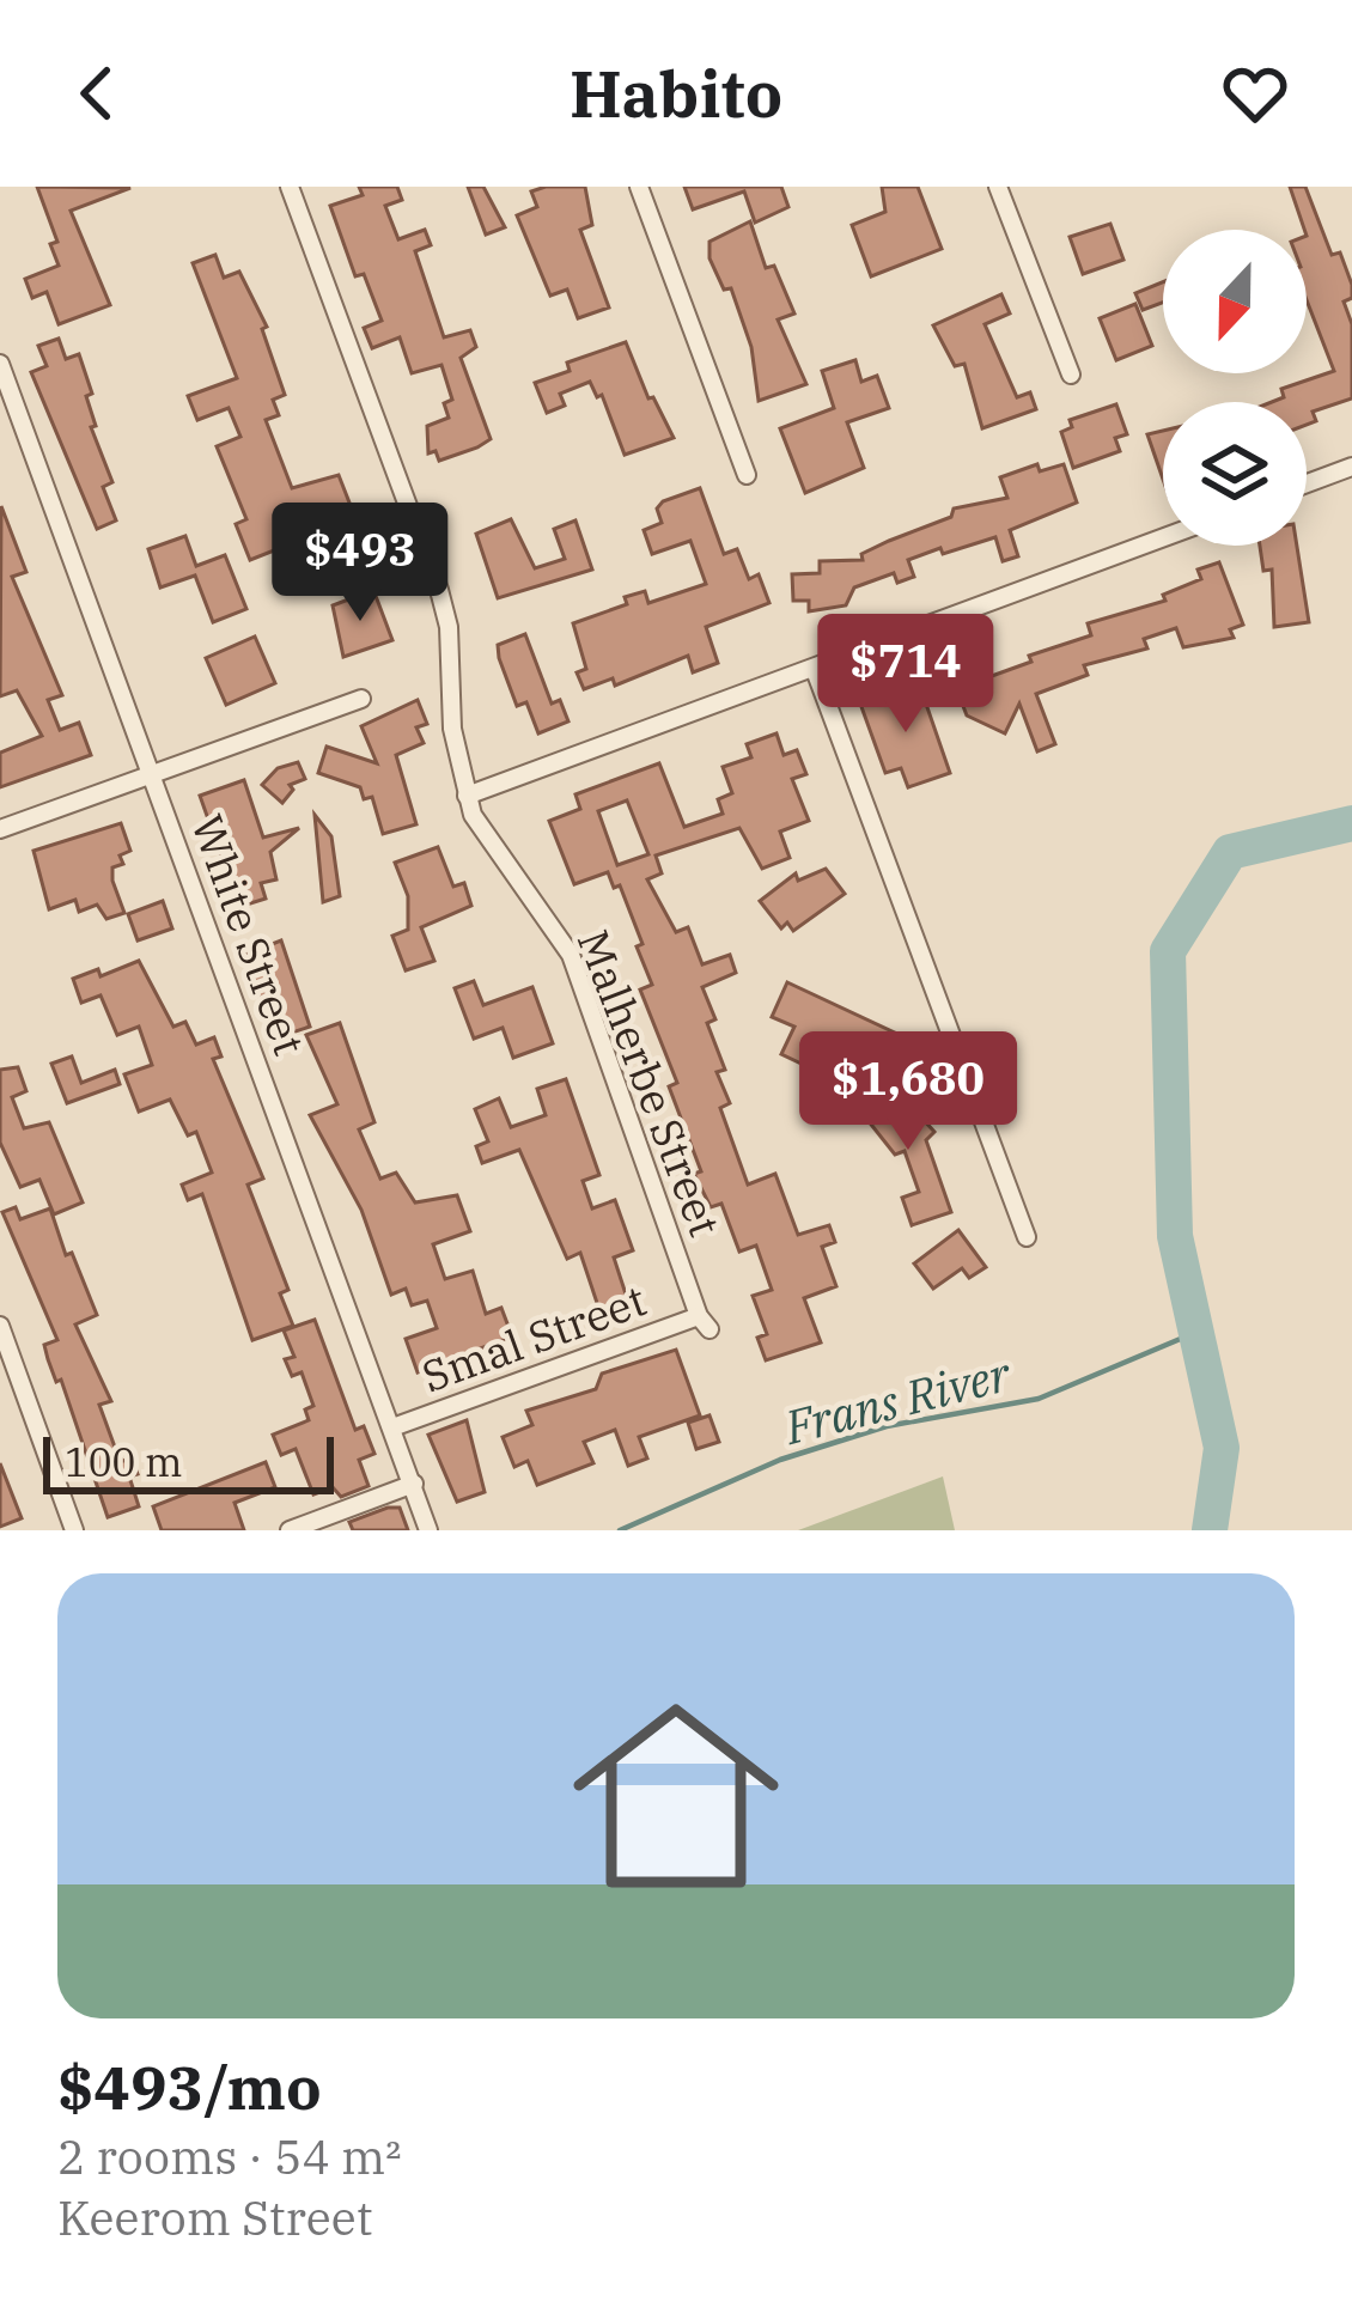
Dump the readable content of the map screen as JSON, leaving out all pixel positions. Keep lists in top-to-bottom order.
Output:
{
  "streets": {
    "street": ["White Street", "Malherbe Street", "Smal Street"]
  },
  "crossings": [
    ["White Street", "Smal Street"],
    ["Malherbe Street", "Smal Street"]
  ],
  "water": ["Frans River"],
  "scale_bar": "100 m",
  "north": "bottom",
  "page": {
    "header": "Habito",
    "price": ["$493", "$714", "$1,680"],
    "scale": "100 m",
    "list": [
      {
        "name": "$493/mo",
        "note": "2 rooms · 54 m² · Keerom Street"
      }
    ]
  }
}
